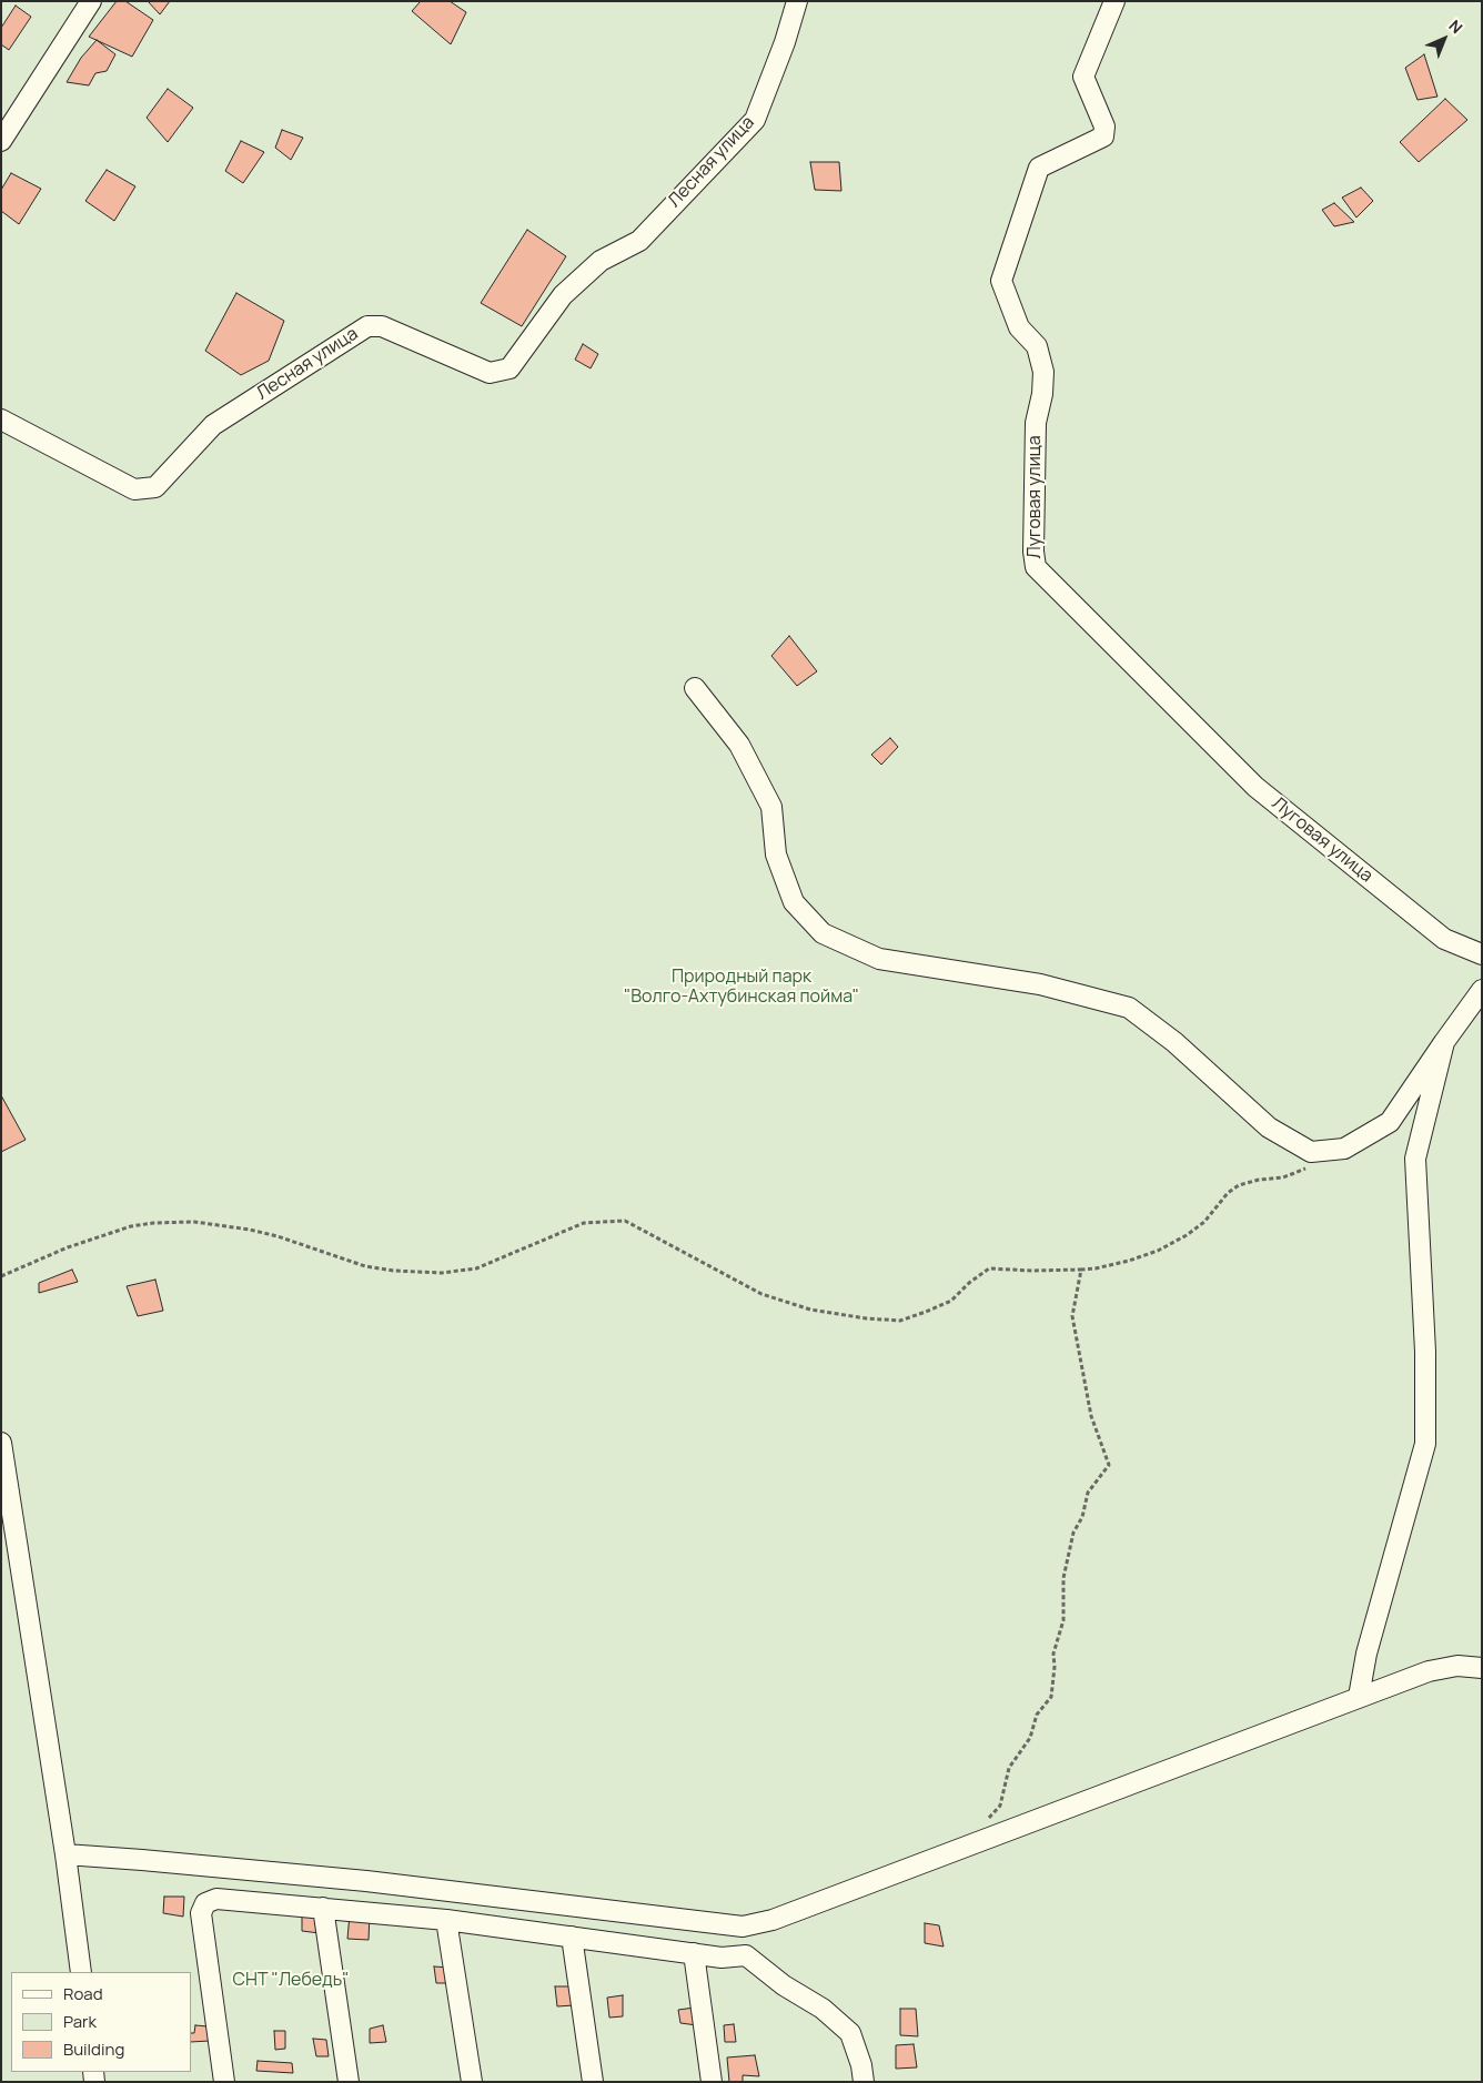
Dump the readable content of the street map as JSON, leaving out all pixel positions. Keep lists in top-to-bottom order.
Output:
{
  "streets": {
    "street": ["Лесная улица", "Луговая улица"]
  },
  "parks": ["Природный парк \"Волго-Ахтубинская пойма\"", "СНТ \"Лебедь\""],
  "legend": ["Road", "Park", "Building"],
  "north": "top right"
}
